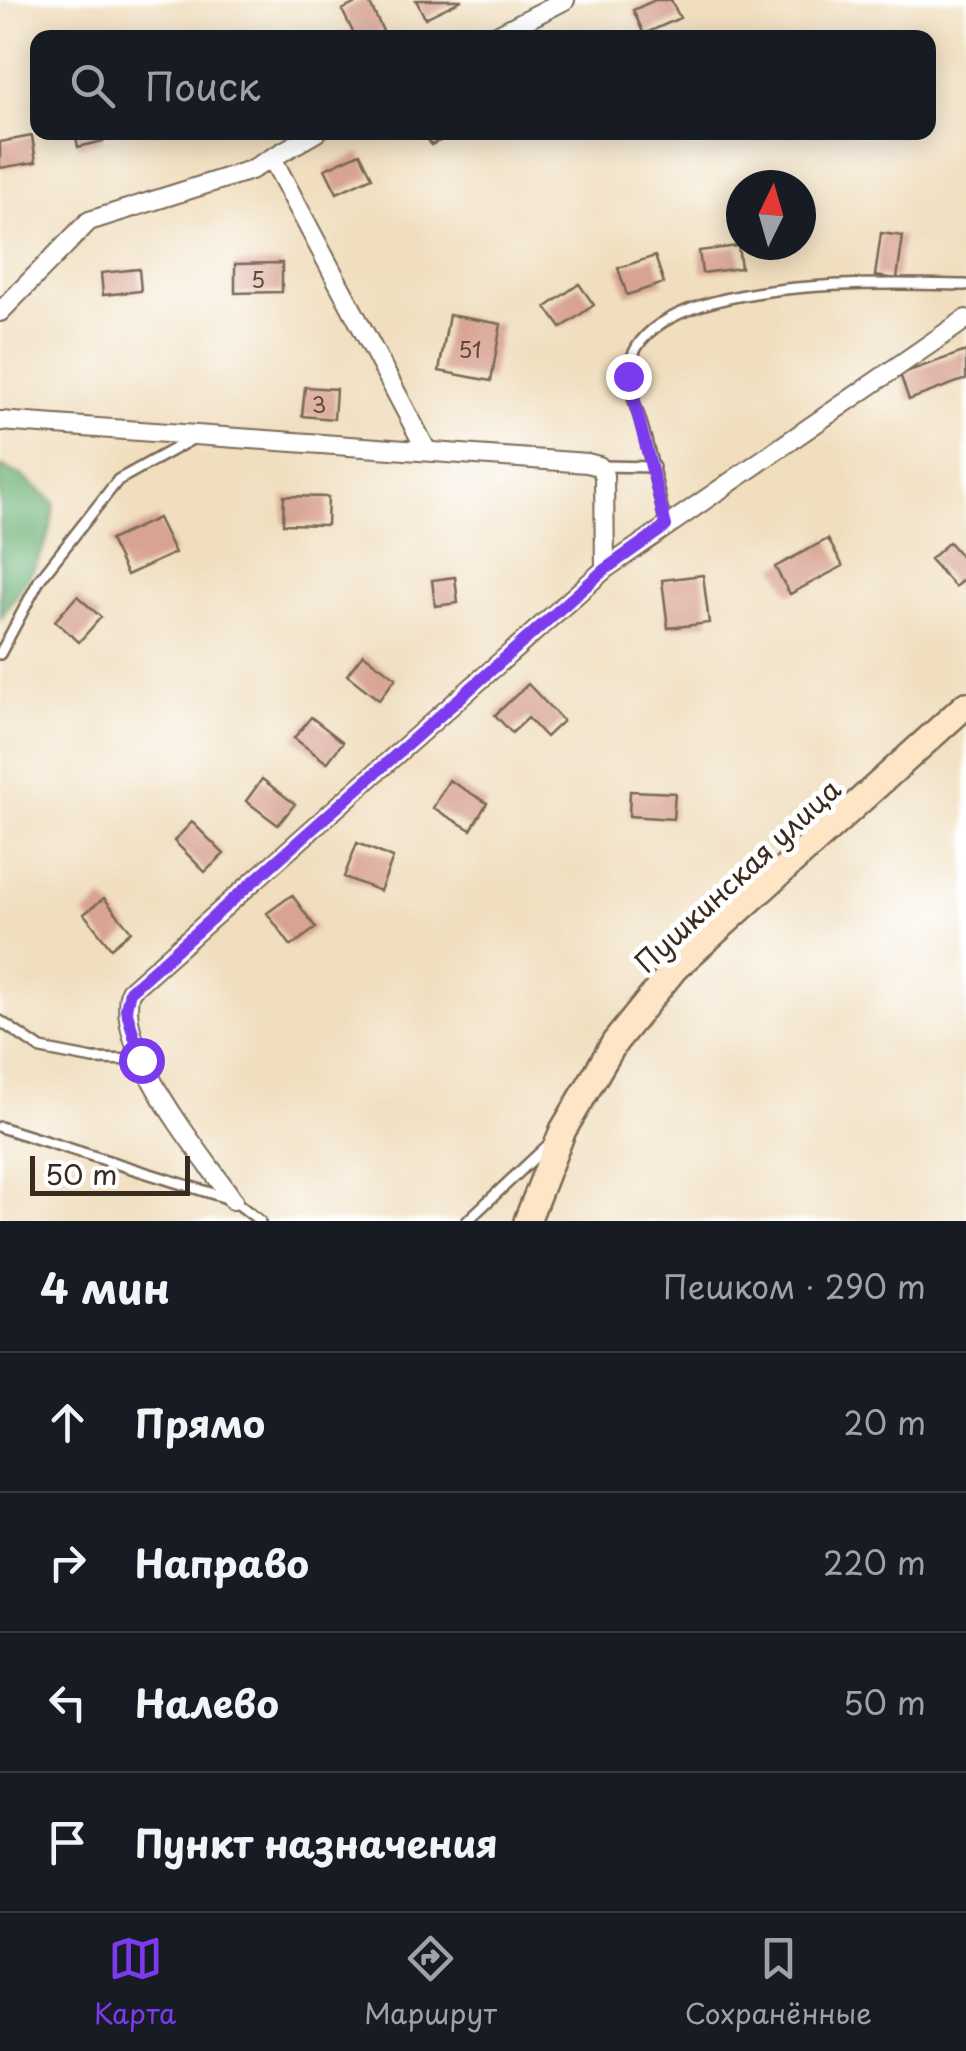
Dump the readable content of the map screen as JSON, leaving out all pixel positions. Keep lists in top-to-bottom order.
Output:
{
  "streets": {
    "main road": ["Пушкинская улица"]
  },
  "house_numbers": ["5", "51", "3"],
  "scale_bar": "50 m",
  "north": "top",
  "page": {
    "search": "Поиск",
    "scale": "50 m",
    "heading": ["4 мин", "Пешком · 290 m"],
    "list": [
      ["Прямо", "20 m"],
      ["Направо", "220 m"],
      ["Налево", "50 m"],
      "Пункт назначения"
    ],
    "nav": ["Карта", "Маршрут", "Сохранённые"]
  }
}
